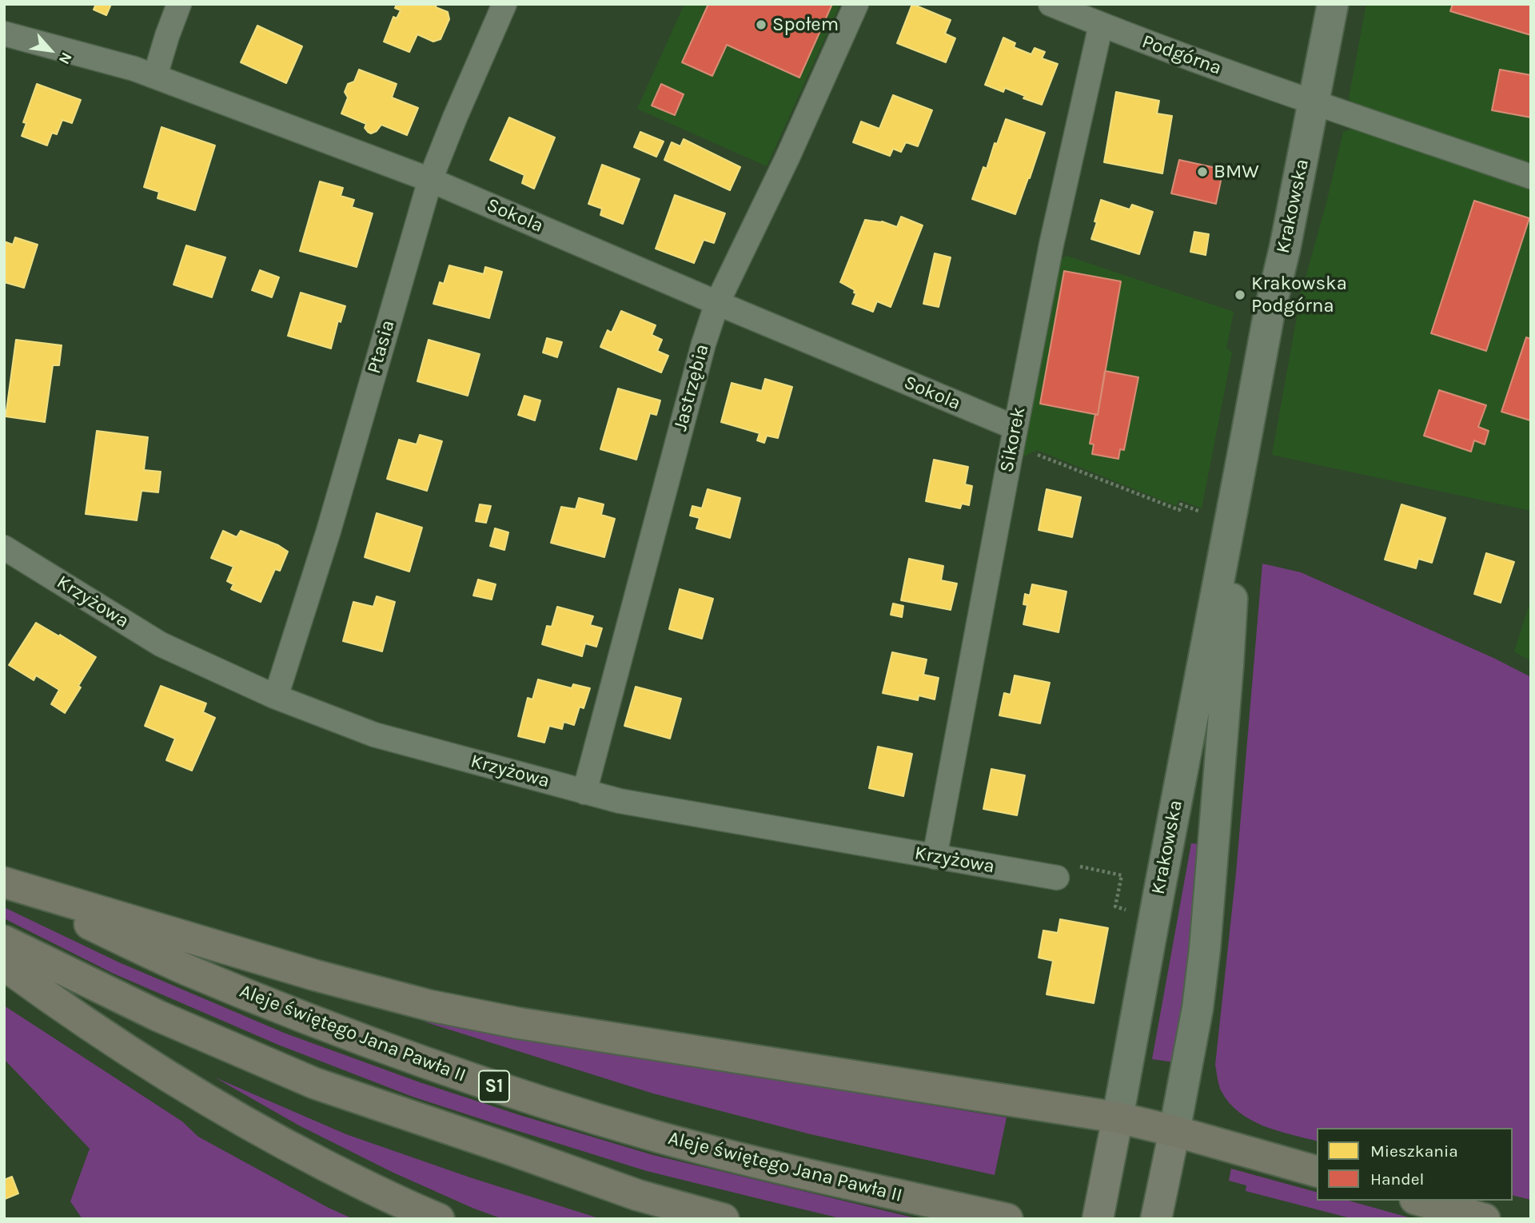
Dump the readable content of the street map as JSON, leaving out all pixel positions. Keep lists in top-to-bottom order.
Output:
{
  "streets": {
    "highway": ["Aleje świętego Jana Pawła II", "S1"],
    "main road": ["Krakowska"],
    "street": [
      "Podgórna",
      "Sokola",
      "Ptasia",
      "Jastrzębia",
      "Sikorek",
      "Krzyżowa"
    ]
  },
  "crossings": [
    ["Podgórna", "Krakowska"],
    ["Podgórna", "Sikorek"],
    ["Sokola", "Ptasia"],
    ["Sokola", "Jastrzębia"],
    ["Sokola", "Sikorek"],
    ["Ptasia", "Krzyżowa"],
    ["Jastrzębia", "Krzyżowa"],
    ["Sikorek", "Krzyżowa"]
  ],
  "places": ["Społem", "BMW", "Krakowska Podgórna"],
  "legend": ["Mieszkania", "Handel"],
  "north": "bottom right"
}
